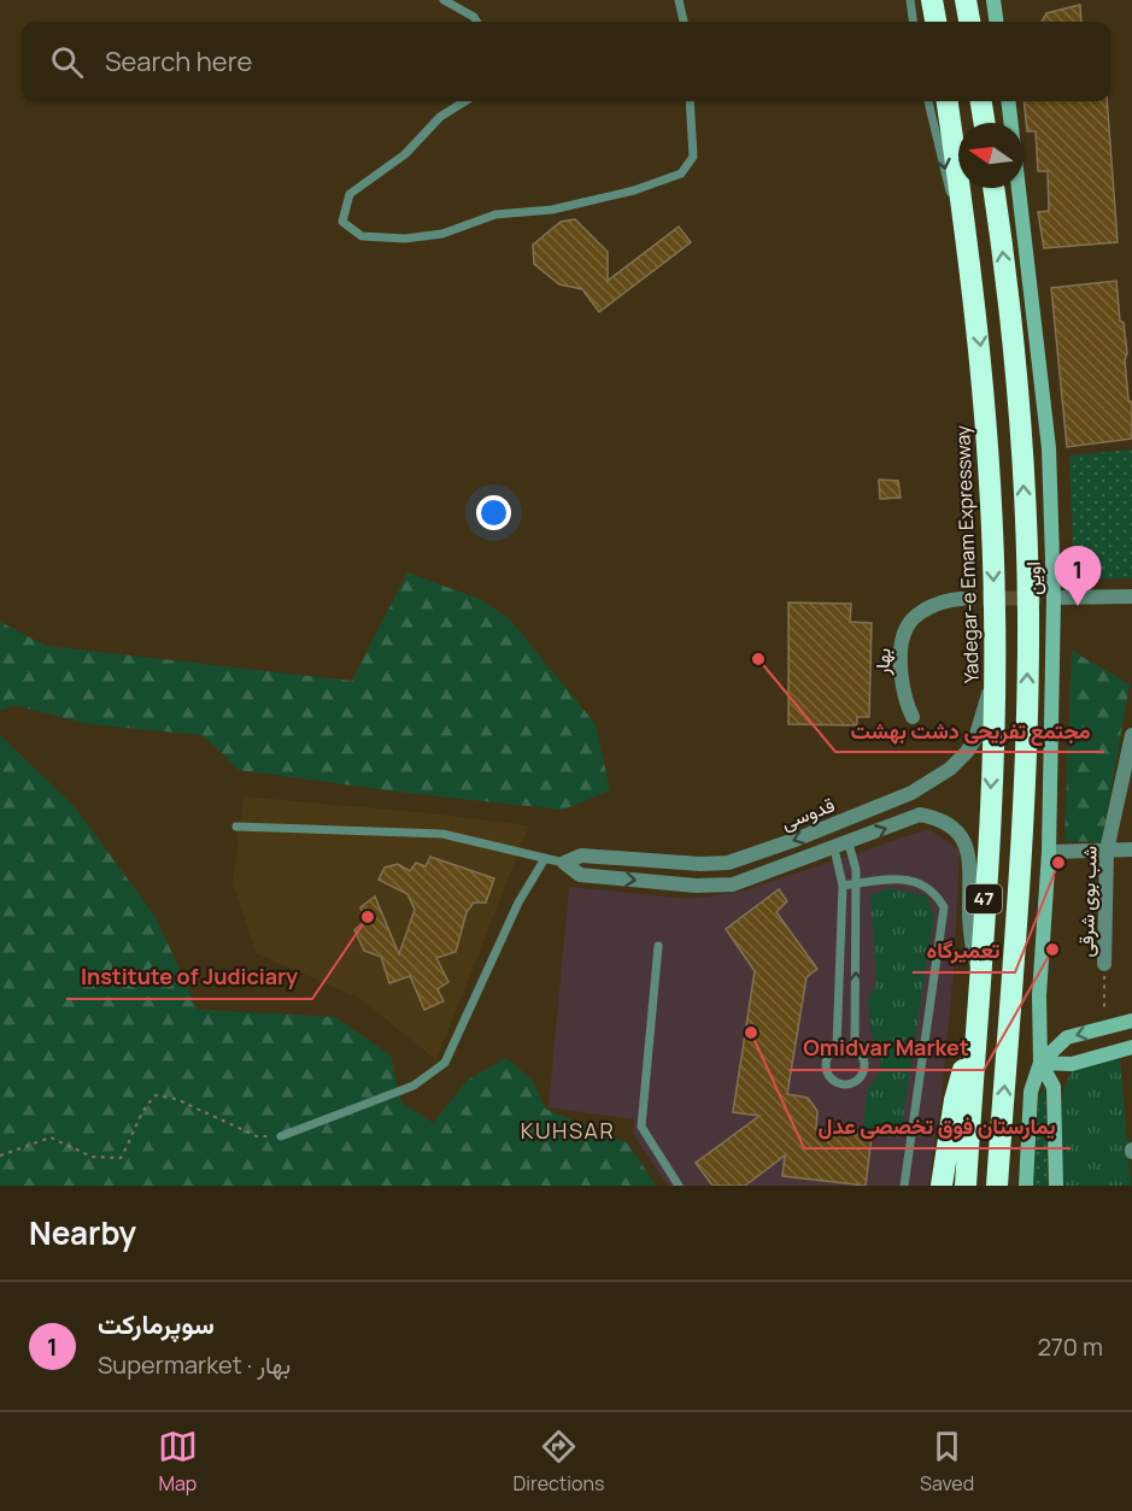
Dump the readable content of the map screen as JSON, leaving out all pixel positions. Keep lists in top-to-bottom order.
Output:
{
  "streets": {
    "highway": ["Yadegar-e Emam Expressway", "47"],
    "street": [
      "اوین",
      "بهار",
      "قدوسی",
      "شب بوی شرقی"
    ]
  },
  "crossings": [
    ["Yadegar-e Emam Expressway", "قدوسی"]
  ],
  "districts": ["KUHSAR"],
  "places": [
    "مجتمع تفریحی دشت بهشت",
    "تعمیرگاه",
    "Institute of Judiciary",
    "Omidvar Market",
    "یمارستان فوق تخصصی عدل"
  ],
  "north": "left",
  "page": {
    "search": "Search here",
    "pins": "1",
    "heading": "Nearby",
    "list": [
      {
        "mark": "1",
        "name": "سوپرمارکت",
        "note": "Supermarket · بهار",
        "value": "270 m"
      }
    ],
    "nav": ["Map", "Directions", "Saved"]
  }
}
